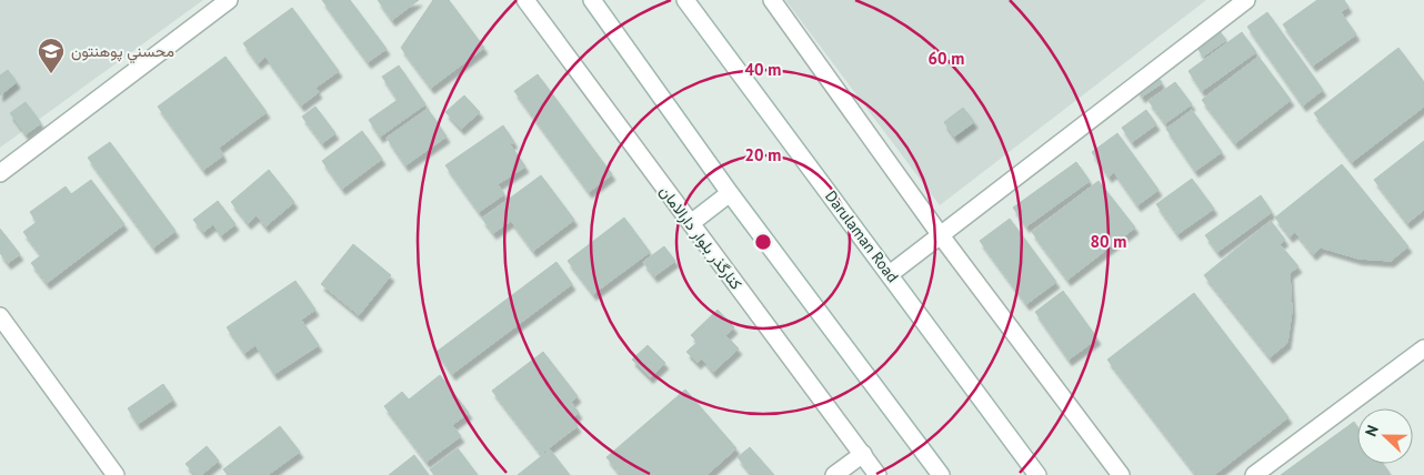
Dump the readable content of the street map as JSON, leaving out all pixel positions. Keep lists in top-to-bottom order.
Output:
{
  "streets": {
    "street": ["Darulaman Road", "کنارگذر بلوار دارالامان"]
  },
  "places": {
    "school or university": ["محسني پوهنتون"]
  },
  "north": "left",
  "rings": [
    "60 m",
    "40 m",
    "20 m",
    "80 m"
  ]
}
